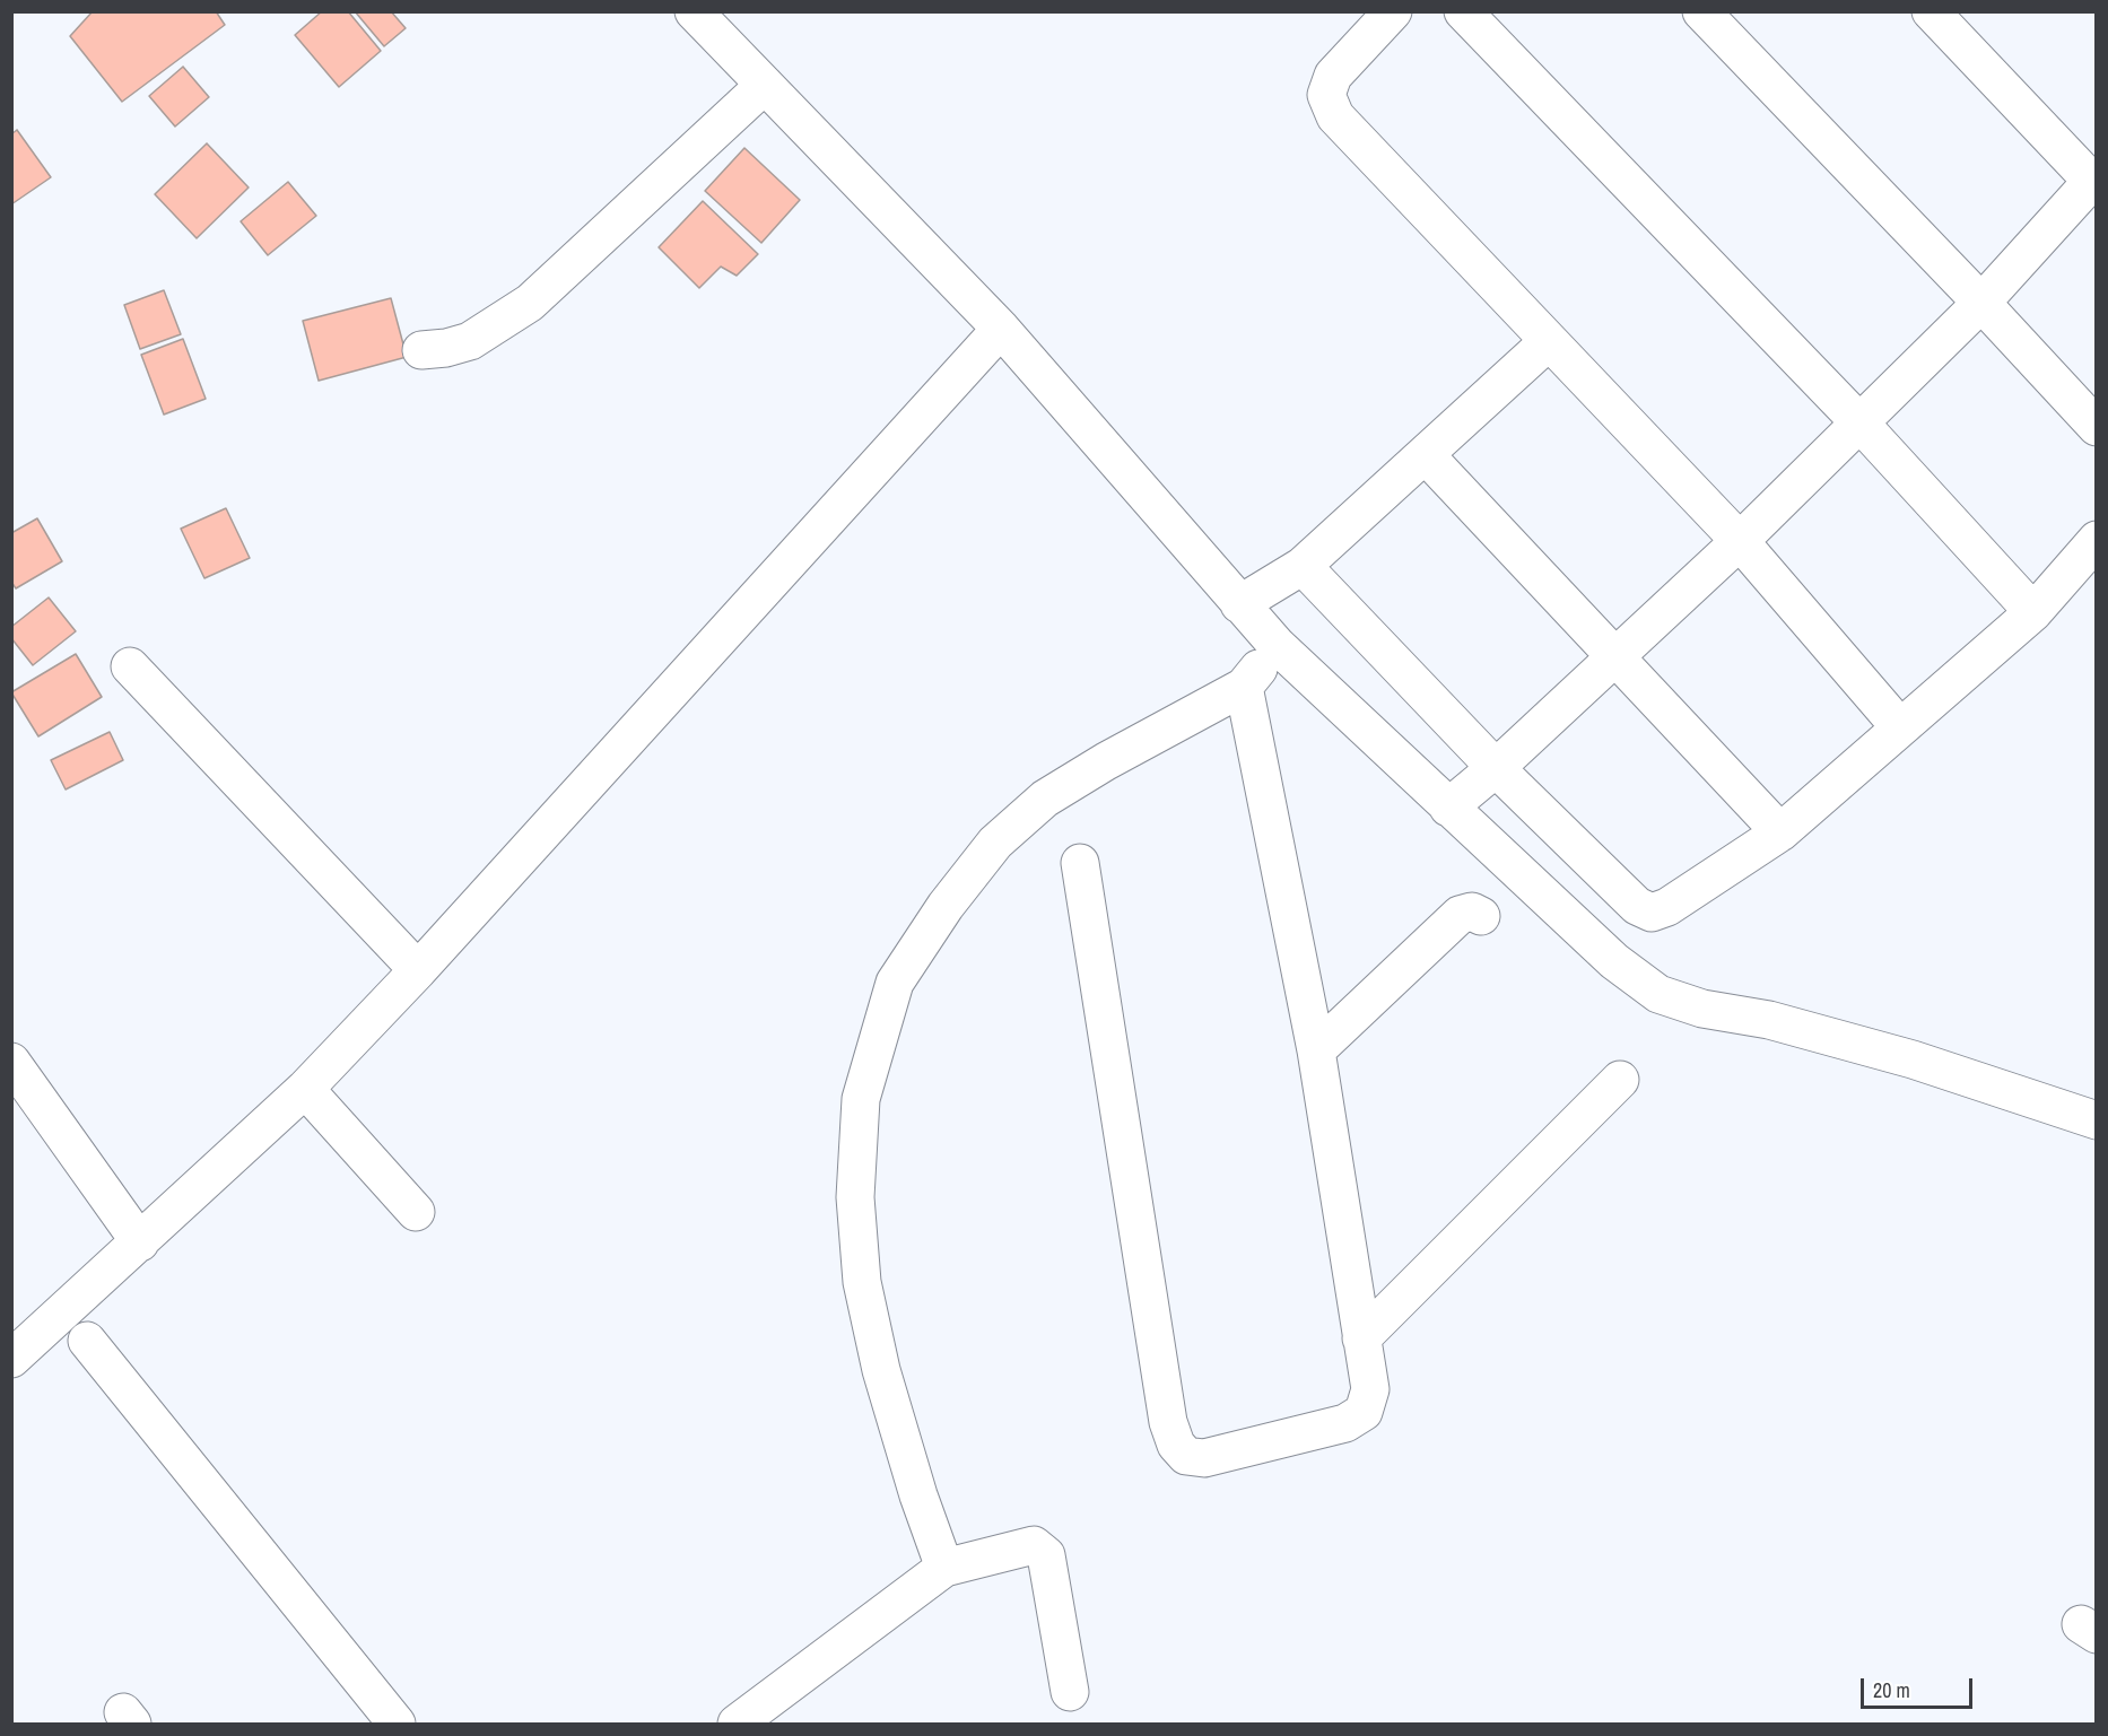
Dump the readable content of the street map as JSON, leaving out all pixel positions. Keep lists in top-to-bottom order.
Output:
{
  "scale_bar": "20 m"
}
